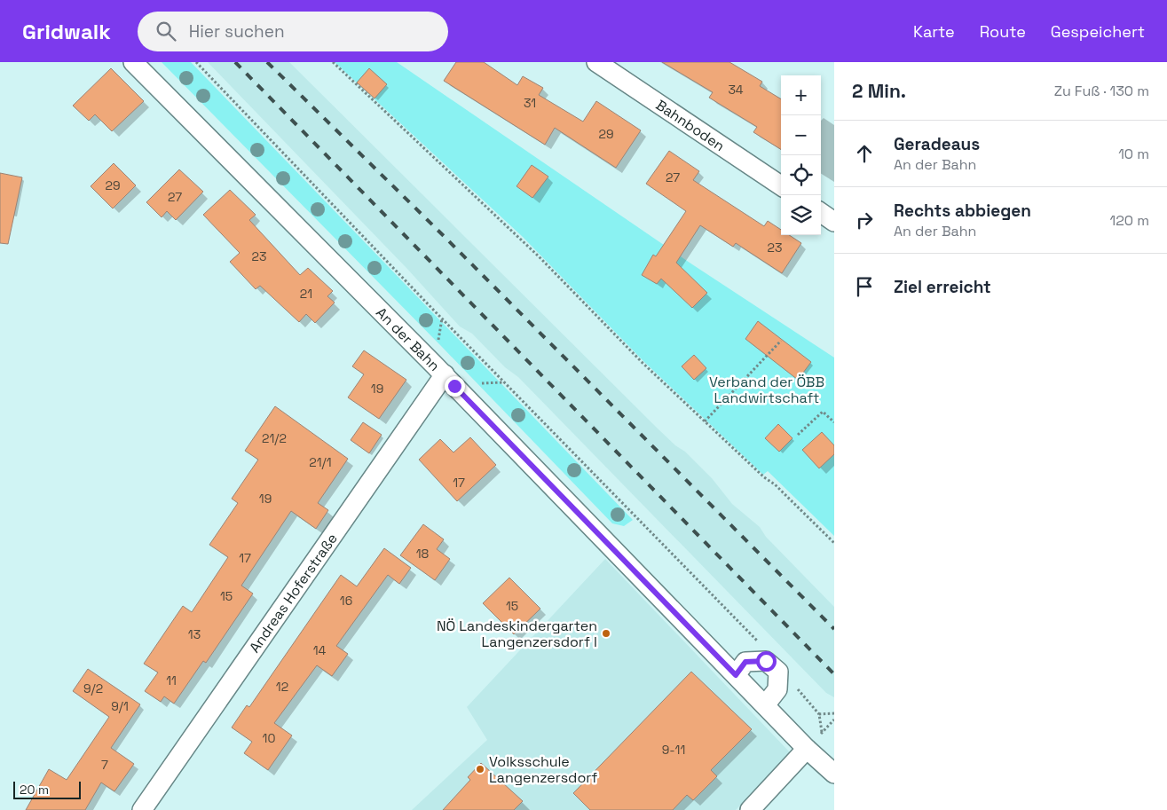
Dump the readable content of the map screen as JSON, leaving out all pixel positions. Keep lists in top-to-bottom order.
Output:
{
  "streets": {
    "street": ["Bahnboden", "An der Bahn", "Andreas Hoferstraße"]
  },
  "crossings": [
    ["An der Bahn", "Andreas Hoferstraße"]
  ],
  "parks": ["Verband der ÖBB Landwirtschaft"],
  "places": ["NÖ Landeskindergarten Langenzersdorf I", "Volksschule Langenzersdorf"],
  "house_numbers": [
    "34",
    "31",
    "29",
    "27",
    "29",
    "27",
    "23",
    "23",
    "21",
    "19",
    "21/2",
    "21/1",
    "17",
    "19",
    "18",
    "17",
    "15",
    "16",
    "15",
    "13",
    "14",
    "11",
    "12",
    "9/2",
    "9/1",
    "10",
    "9-11",
    "7"
  ],
  "scale_bar": "20 m",
  "page": {
    "header": "Gridwalk",
    "search": "Hier suchen",
    "nav": ["Karte", "Route", "Gespeichert"],
    "heading": ["2 Min.", "Zu Fuß · 130 m"],
    "map_buttons": ["+", "−"],
    "list": [
      ["Geradeaus", "An der Bahn", "10 m"],
      ["Rechts abbiegen", "An der Bahn", "120 m"],
      "Ziel erreicht"
    ],
    "scale": "20 m"
  }
}
